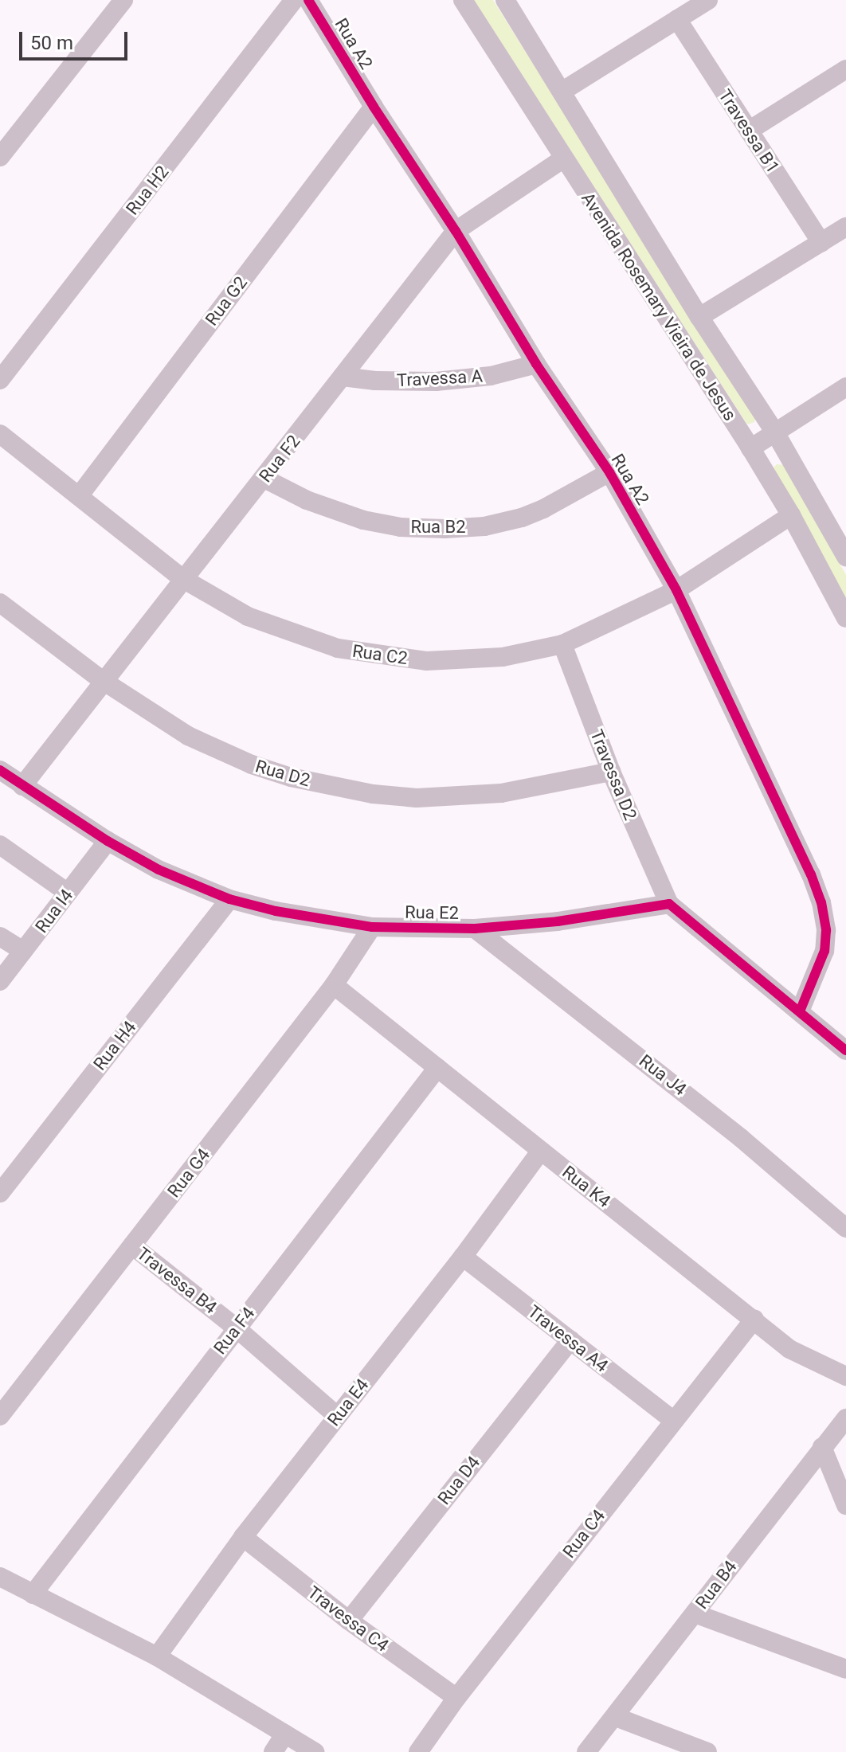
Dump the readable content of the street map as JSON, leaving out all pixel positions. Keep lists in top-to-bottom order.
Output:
{
  "streets": {
    "street": [
      "Rua A2",
      "Travessa B1",
      "Rua H2",
      "Rua G2",
      "Avenida Rosemary Vieira de Jesus",
      "Travessa A",
      "Rua F2",
      "Rua B2",
      "Rua C2",
      "Rua D2",
      "Travessa D2",
      "Rua I4",
      "Rua E2",
      "Rua H4",
      "Rua J4",
      "Rua G4",
      "Rua K4",
      "Travessa B4",
      "Rua F4",
      "Travessa A4",
      "Rua E4",
      "Rua D4",
      "Rua C4",
      "Rua B4",
      "Travessa C4"
    ]
  },
  "crossings": [
    ["Rua A2", "Rua G2"],
    ["Rua A2", "Travessa A"],
    ["Rua A2", "Rua F2"],
    ["Rua A2", "Rua B2"],
    ["Rua A2", "Rua C2"],
    ["Rua G2", "Rua C2"],
    ["Avenida Rosemary Vieira de Jesus", "Rua F2"],
    ["Avenida Rosemary Vieira de Jesus", "Rua C2"],
    ["Travessa A", "Rua F2"],
    ["Rua F2", "Rua B2"],
    ["Rua F2", "Rua C2"],
    ["Rua F2", "Rua D2"],
    ["Rua F2", "Rua E2"],
    ["Rua C2", "Travessa D2"],
    ["Rua D2", "Travessa D2"],
    ["Travessa D2", "Rua E2"],
    ["Rua I4", "Rua E2"],
    ["Rua E2", "Rua H4"],
    ["Rua E2", "Rua J4"],
    ["Rua E2", "Rua G4"],
    ["Rua G4", "Rua K4"],
    ["Rua G4", "Travessa B4"],
    ["Rua K4", "Rua F4"],
    ["Rua K4", "Rua E4"],
    ["Rua K4", "Rua C4"],
    ["Travessa B4", "Rua F4"],
    ["Travessa B4", "Rua E4"],
    ["Travessa A4", "Rua E4"],
    ["Travessa A4", "Rua D4"],
    ["Travessa A4", "Rua C4"],
    ["Rua E4", "Travessa C4"],
    ["Rua D4", "Travessa C4"],
    ["Rua C4", "Travessa C4"]
  ],
  "scale_bar": "50 m"
}
